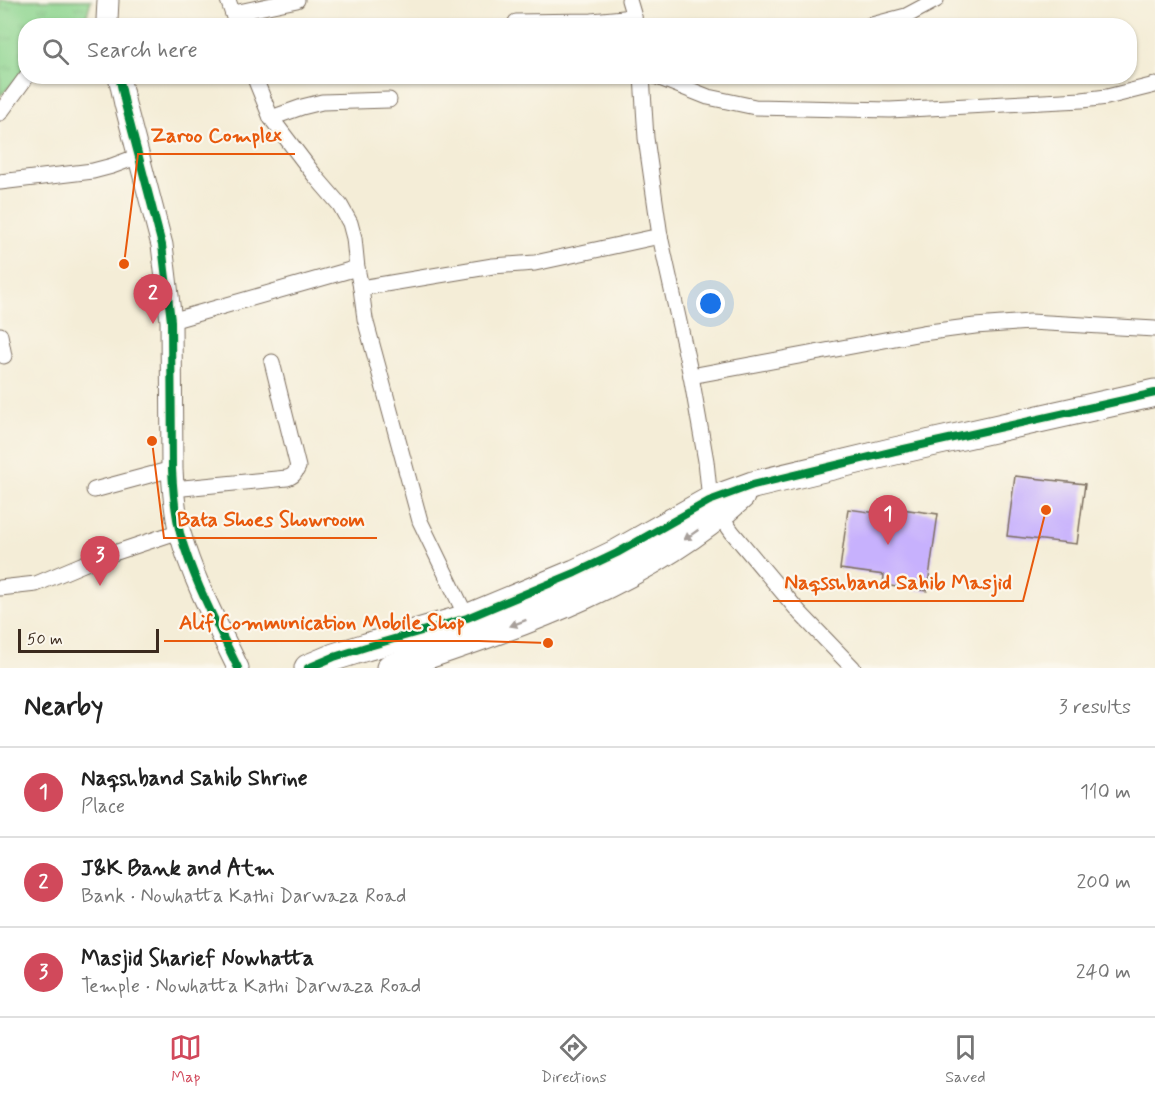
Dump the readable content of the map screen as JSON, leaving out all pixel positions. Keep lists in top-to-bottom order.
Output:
{
  "places": [
    "Zaroo Complex",
    "Bata Shoes Showroom",
    "Naqsshband Sahib Masjid",
    "Alif Communication Mobile Shop"
  ],
  "scale_bar": "50 m",
  "page": {
    "search": "Search here",
    "pins": ["2", "1", "3"],
    "scale": "50 m",
    "heading": ["Nearby", "3 results"],
    "list": [
      {
        "mark": "1",
        "name": "Naqshband Sahib Shrine",
        "note": "Place",
        "value": "110 m"
      },
      {
        "mark": "2",
        "name": "J&K Bank and Atm",
        "note": "Bank · Nowhatta Kathi Darwaza Road",
        "value": "200 m"
      },
      {
        "mark": "3",
        "name": "Masjid Sharief Nowhatta",
        "note": "Temple · Nowhatta Kathi Darwaza Road",
        "value": "240 m"
      }
    ],
    "nav": ["Map", "Directions", "Saved"]
  }
}
